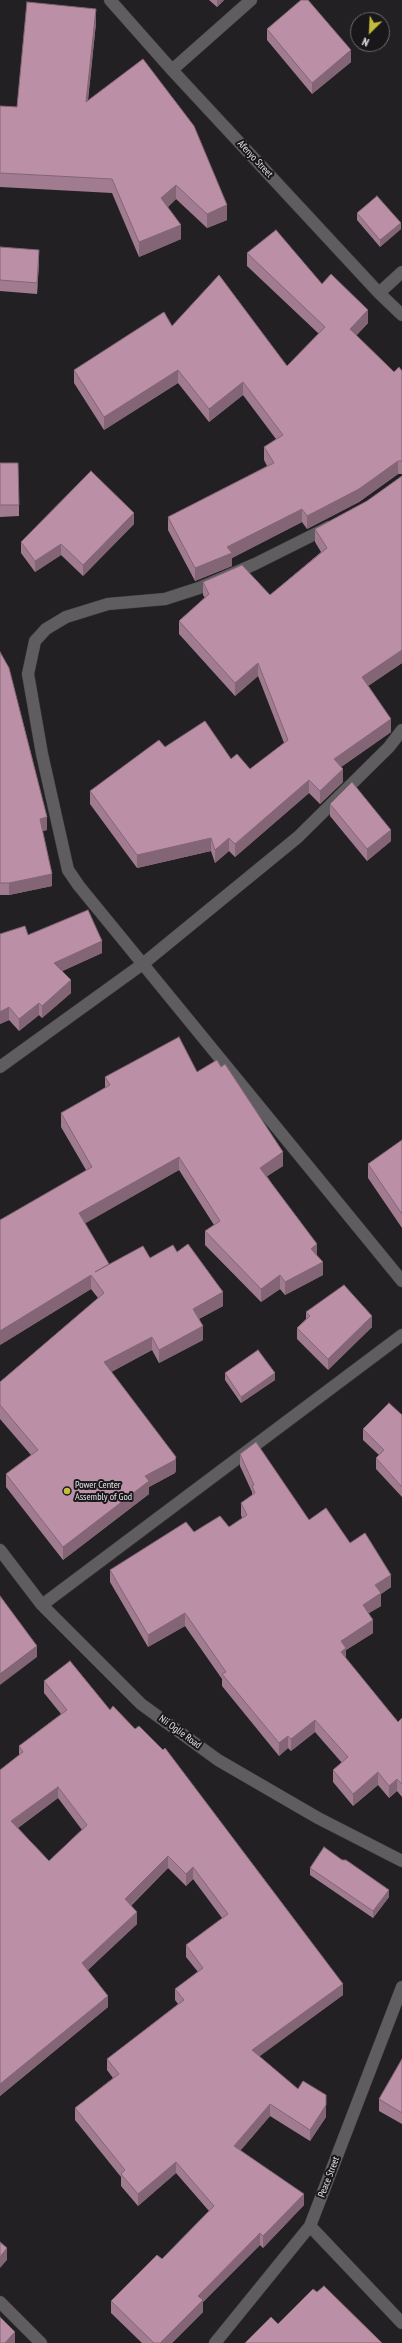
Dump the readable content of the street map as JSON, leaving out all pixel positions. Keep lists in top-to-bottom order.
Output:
{
  "streets": {
    "street": ["Afenyo Street", "Nii Oglie Road", "Peace Street"]
  },
  "places": ["Power Center Assembly of God"],
  "north": "bottom left"
}
